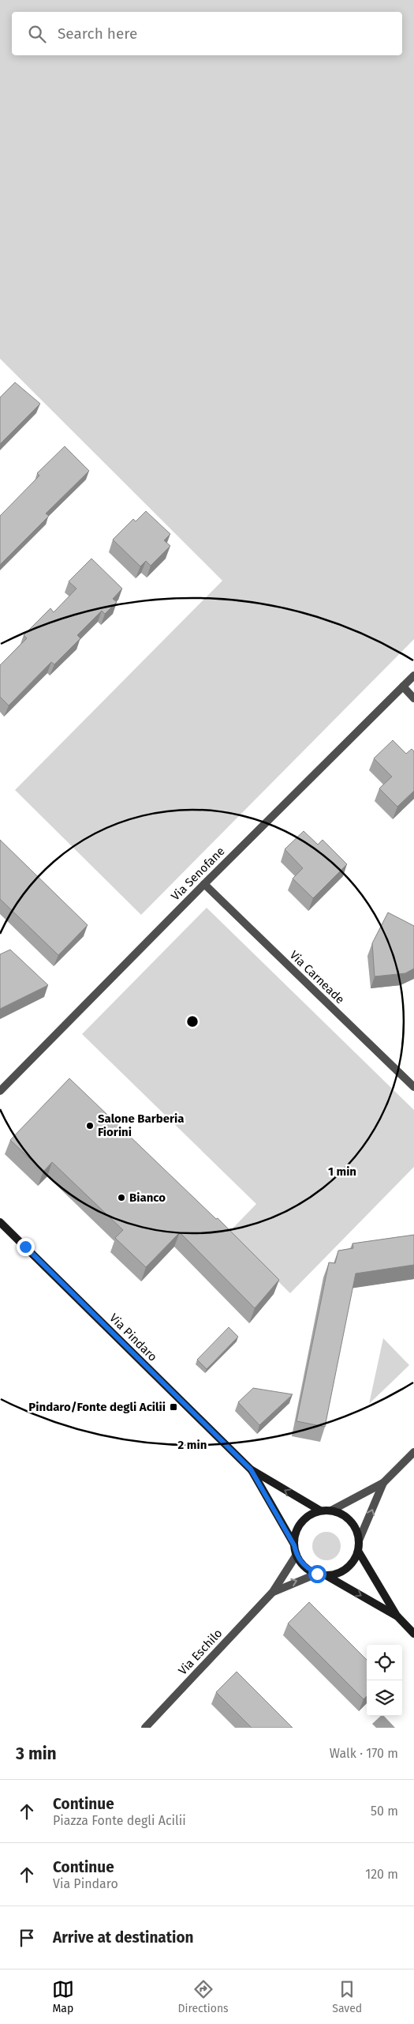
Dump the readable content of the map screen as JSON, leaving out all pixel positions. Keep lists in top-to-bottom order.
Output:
{
  "streets": {
    "street": [
      "Via Senofane",
      "Via Carneade",
      "Via Pindaro",
      "Via Eschilo"
    ]
  },
  "crossings": [
    ["Via Senofane", "Via Carneade"]
  ],
  "places": {
    "other": ["Salone Barberia Fiorini", "Bianco"],
    "transit": ["Pindaro/Fonte degli Acilii"]
  },
  "page": {
    "search": "Search here",
    "heading": ["3 min", "Walk · 170 m"],
    "list": [
      ["Continue", "Piazza Fonte degli Acilii", "50 m"],
      ["Continue", "Via Pindaro", "120 m"],
      "Arrive at destination"
    ],
    "nav": ["Map", "Directions", "Saved"]
  },
  "rings": ["1 min", "2 min"]
}
